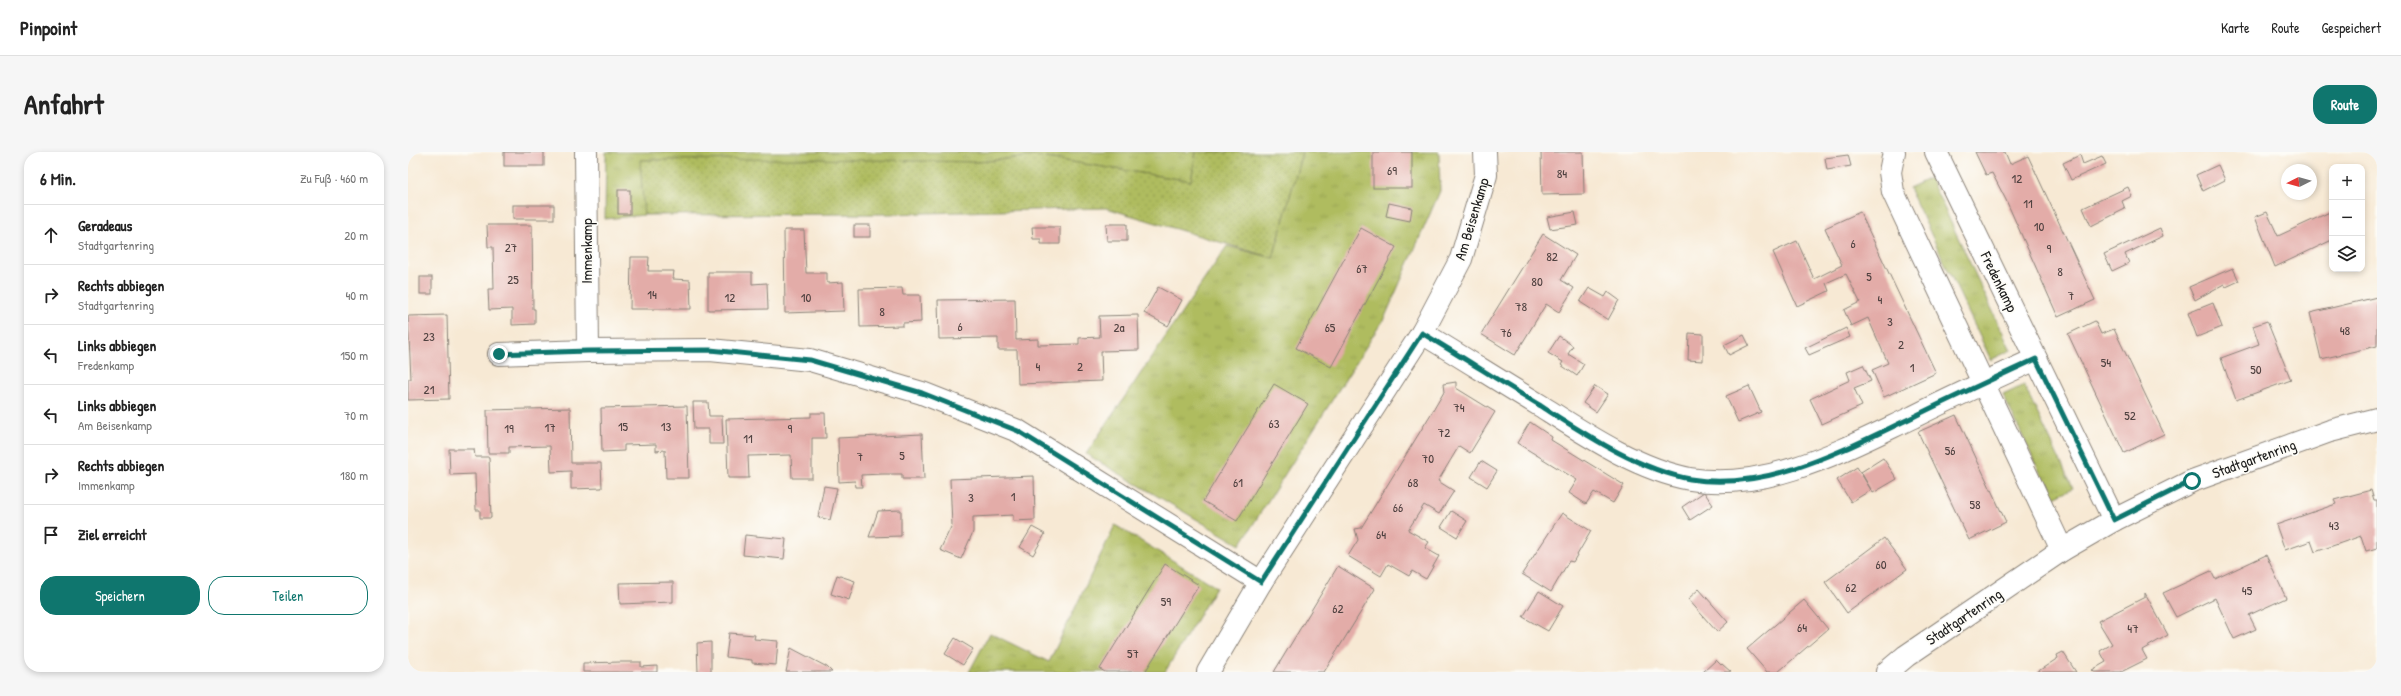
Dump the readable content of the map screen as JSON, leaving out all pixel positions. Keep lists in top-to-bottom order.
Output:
{
  "streets": {
    "street": [
      "Am Beisenkamp",
      "Immenkamp",
      "Fredenkamp",
      "Stadtgartenring"
    ]
  },
  "house_numbers": [
    "69",
    "84",
    "12",
    "11",
    "10",
    "6",
    "27",
    "9",
    "82",
    "67",
    "8",
    "5",
    "25",
    "80",
    "14",
    "7",
    "12",
    "10",
    "4",
    "78",
    "8",
    "3",
    "6",
    "2a",
    "65",
    "48",
    "76",
    "23",
    "2",
    "54",
    "4",
    "2",
    "1",
    "50",
    "21",
    "74",
    "52",
    "63",
    "15",
    "13",
    "17",
    "19",
    "9",
    "72",
    "11",
    "56",
    "5",
    "7",
    "70",
    "61",
    "68",
    "1",
    "3",
    "58",
    "66",
    "43",
    "64",
    "60",
    "62",
    "45",
    "59",
    "62",
    "64",
    "47",
    "57"
  ],
  "north": "left",
  "page": {
    "header": "Pinpoint",
    "nav": ["Karte", "Route", "Gespeichert"],
    "title": "Anfahrt",
    "buttons": [
      "Route",
      ["Speichern", "Teilen"]
    ],
    "heading": ["6 Min.", "Zu Fuß · 460 m"],
    "map_buttons": ["+", "−"],
    "list": [
      ["Geradeaus", "Stadtgartenring", "20 m"],
      ["Rechts abbiegen", "Stadtgartenring", "40 m"],
      ["Links abbiegen", "Fredenkamp", "150 m"],
      ["Links abbiegen", "Am Beisenkamp", "70 m"],
      ["Rechts abbiegen", "Immenkamp", "180 m"],
      "Ziel erreicht"
    ]
  }
}
